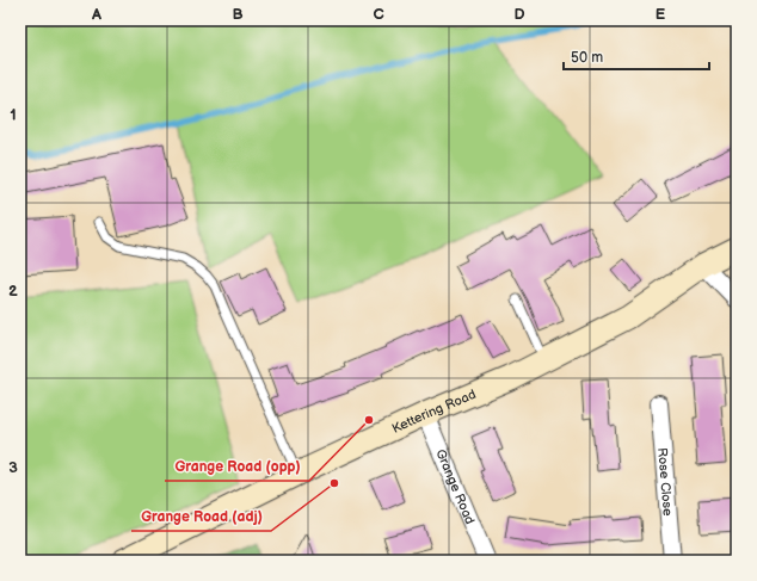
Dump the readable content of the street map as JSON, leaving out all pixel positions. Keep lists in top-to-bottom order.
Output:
{
  "streets": {
    "street": ["Kettering Road", "Rose Close", "Grange Road"]
  },
  "crossings": [
    ["Kettering Road", "Grange Road"]
  ],
  "places": ["Grange Road (opp)", "Grange Road (adj)"],
  "scale_bar": "50 m",
  "grid": {
    "columns": [
      "A",
      "B",
      "C",
      "D",
      "E"
    ],
    "rows": ["1", "2", "3"]
  }
}
